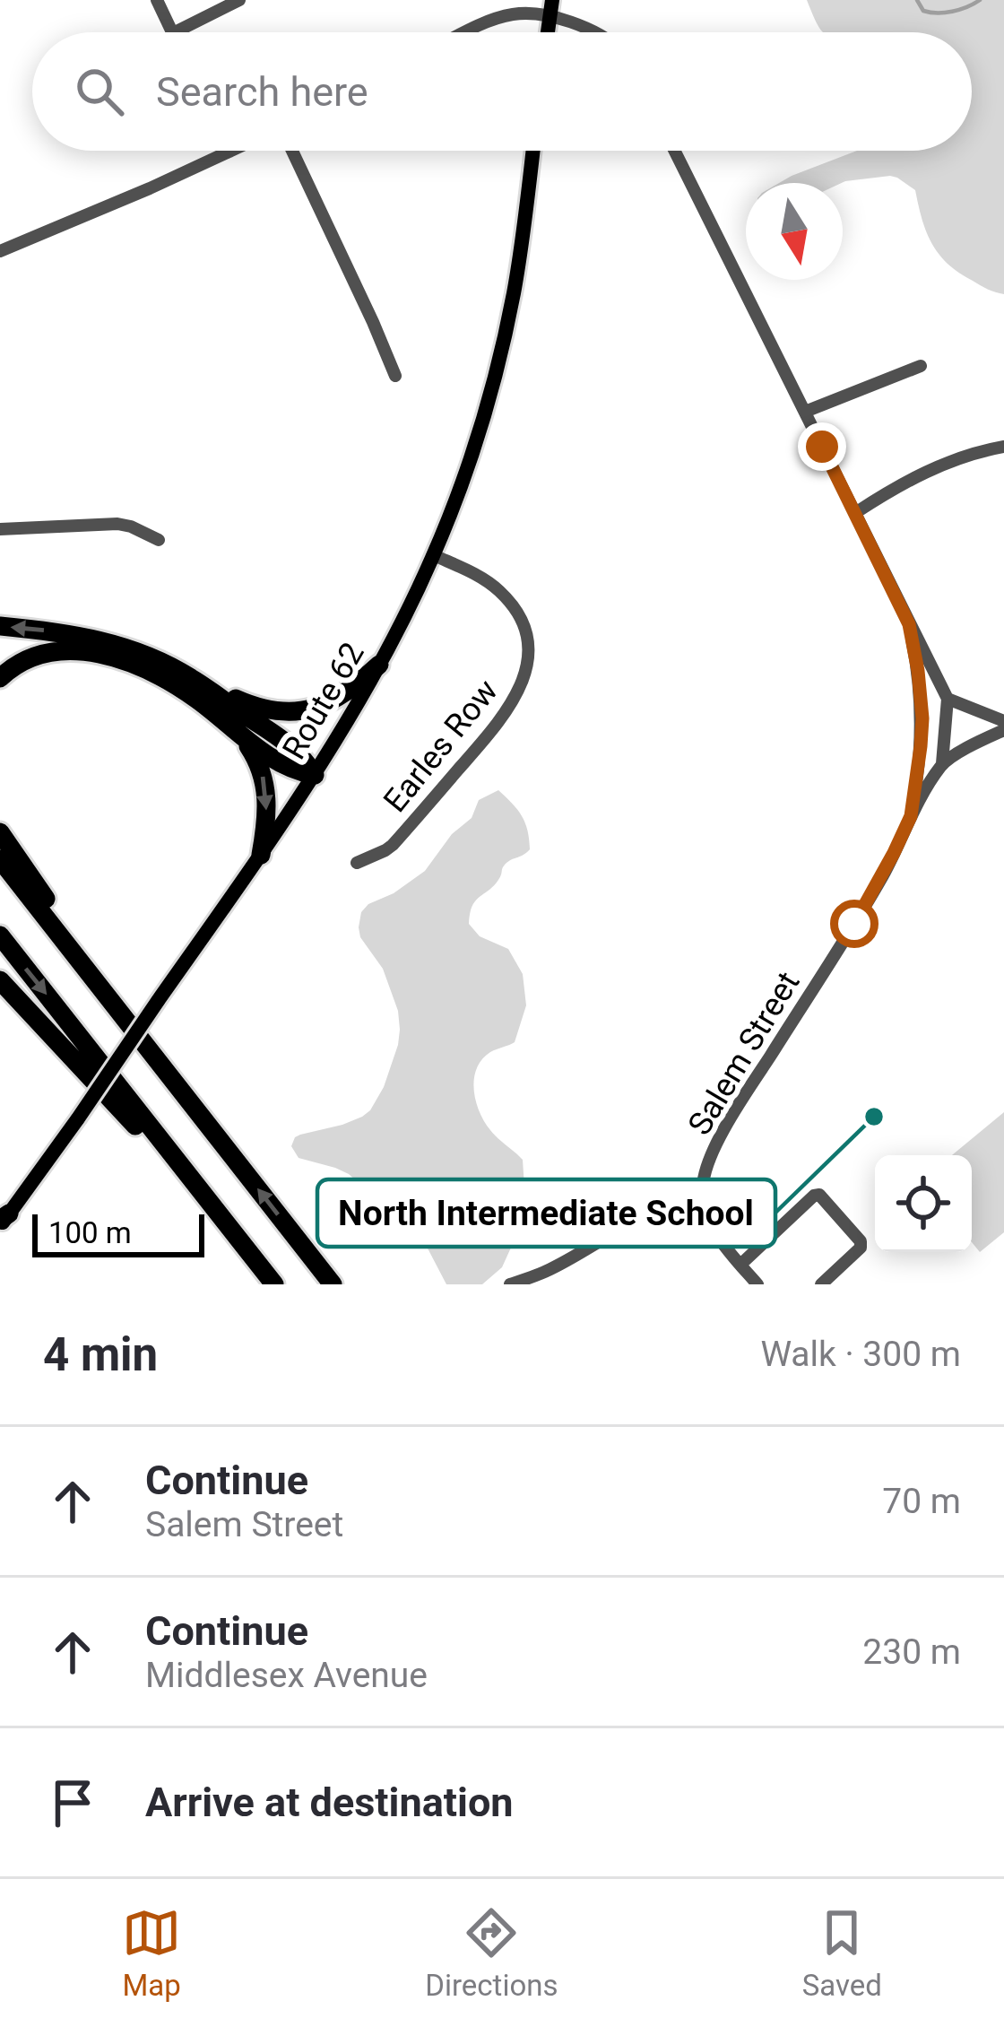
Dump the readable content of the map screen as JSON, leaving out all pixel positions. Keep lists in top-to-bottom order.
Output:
{
  "streets": {
    "main road": ["Route 62"],
    "street": ["Earles Row", "Salem Street"]
  },
  "crossings": [
    ["Route 62", "Earles Row"]
  ],
  "places": ["North Intermediate School"],
  "scale_bar": "100 m",
  "north": "bottom",
  "page": {
    "search": "Search here",
    "scale": "100 m",
    "heading": ["4 min", "Walk · 300 m"],
    "list": [
      ["Continue", "Salem Street", "70 m"],
      ["Continue", "Middlesex Avenue", "230 m"],
      "Arrive at destination"
    ],
    "nav": ["Map", "Directions", "Saved"]
  }
}
